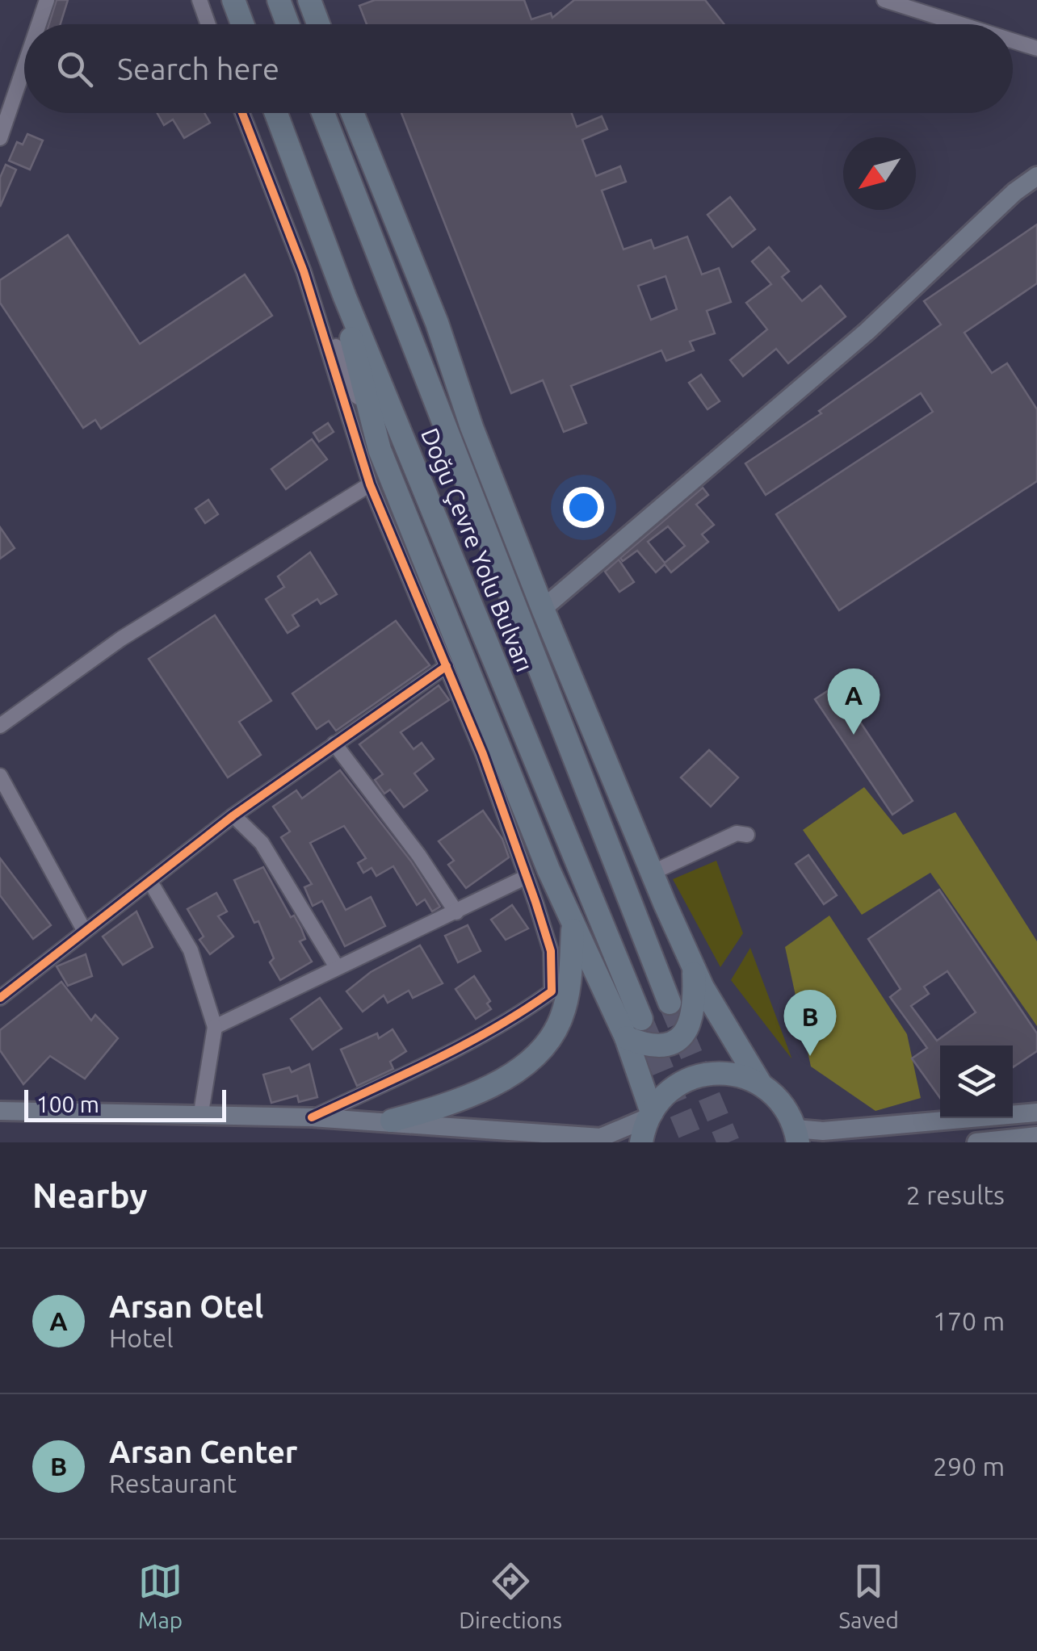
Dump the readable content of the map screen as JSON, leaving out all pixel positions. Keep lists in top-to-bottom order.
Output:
{
  "streets": {
    "highway": ["Doğu Çevre Yolu Bulvarı"]
  },
  "scale_bar": "100 m",
  "north": "bottom left",
  "page": {
    "search": "Search here",
    "pins": ["A", "B"],
    "scale": "100 m",
    "heading": ["Nearby", "2 results"],
    "list": [
      {
        "mark": "A",
        "name": "Arsan Otel",
        "note": "Hotel",
        "value": "170 m"
      },
      {
        "mark": "B",
        "name": "Arsan Center",
        "note": "Restaurant",
        "value": "290 m"
      }
    ],
    "nav": ["Map", "Directions", "Saved"]
  }
}
